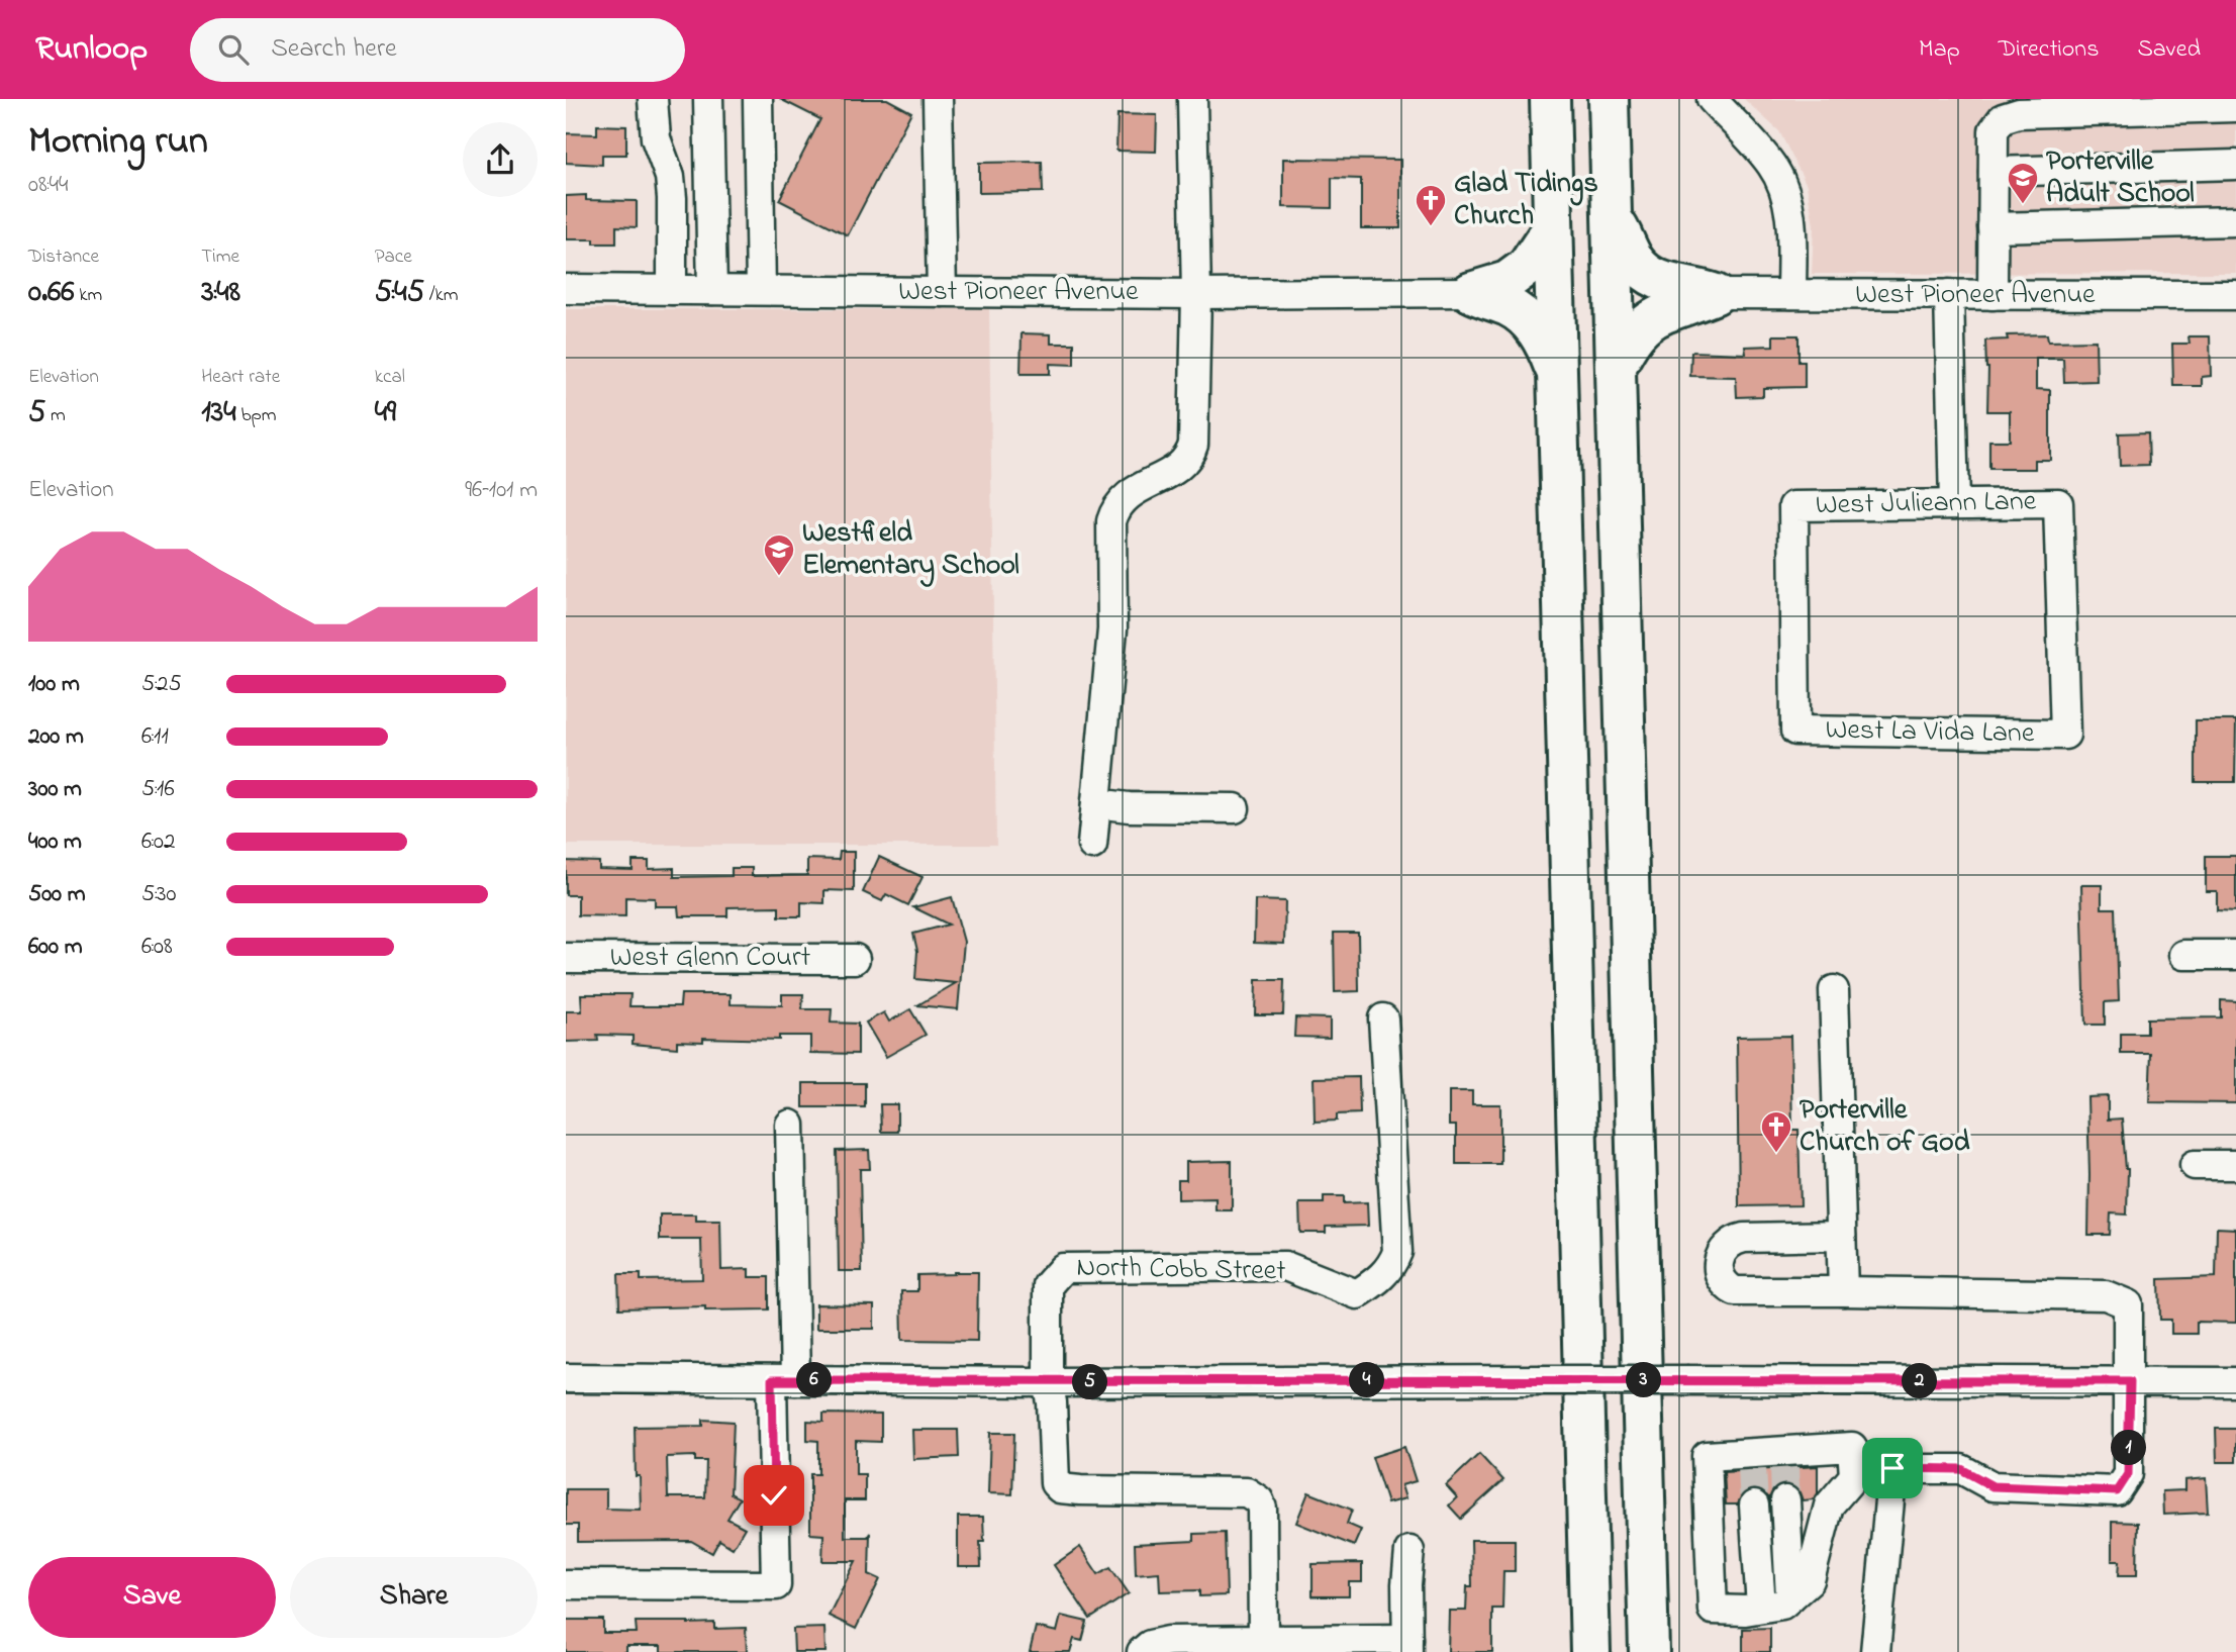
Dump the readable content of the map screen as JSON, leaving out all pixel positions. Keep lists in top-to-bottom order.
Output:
{
  "streets": {
    "street": [
      "West Pioneer Avenue",
      "West Julieann Lane",
      "West La Vida Lane",
      "West Glenn Court",
      "North Cobb Street"
    ]
  },
  "crossings": [
    ["West Julieann Lane", "West La Vida Lane"]
  ],
  "places": {
    "school or university": ["Porterville Adult School", "Westfield Elementary School"],
    "church": ["Glad Tidings Church", "Porterville Church of God"]
  },
  "page": {
    "header": "Runloop",
    "search": "Search here",
    "nav": ["Map", "Directions", "Saved"],
    "heading": ["Morning run", "08:44"],
    "stats": [
      ["Distance", "0.66 km"],
      ["Time", "3:48"],
      ["Pace", "5:45 /km"],
      ["Elevation", "5 m"],
      ["Heart rate", "134 bpm"],
      ["kcal", "49"]
    ],
    "chart": ["Elevation", "96–101 m"],
    "list": [
      {
        "name": "100 m",
        "note": "5:25"
      },
      {
        "name": "200 m",
        "note": "6:11"
      },
      {
        "name": "300 m",
        "note": "5:16"
      },
      {
        "name": "400 m",
        "note": "6:02"
      },
      {
        "name": "500 m",
        "note": "5:30"
      },
      {
        "name": "600 m",
        "note": "6:08"
      }
    ],
    "pins": [
      "3",
      "4",
      "6",
      "2",
      "5",
      "1"
    ],
    "buttons": ["Save", "Share"]
  }
}
